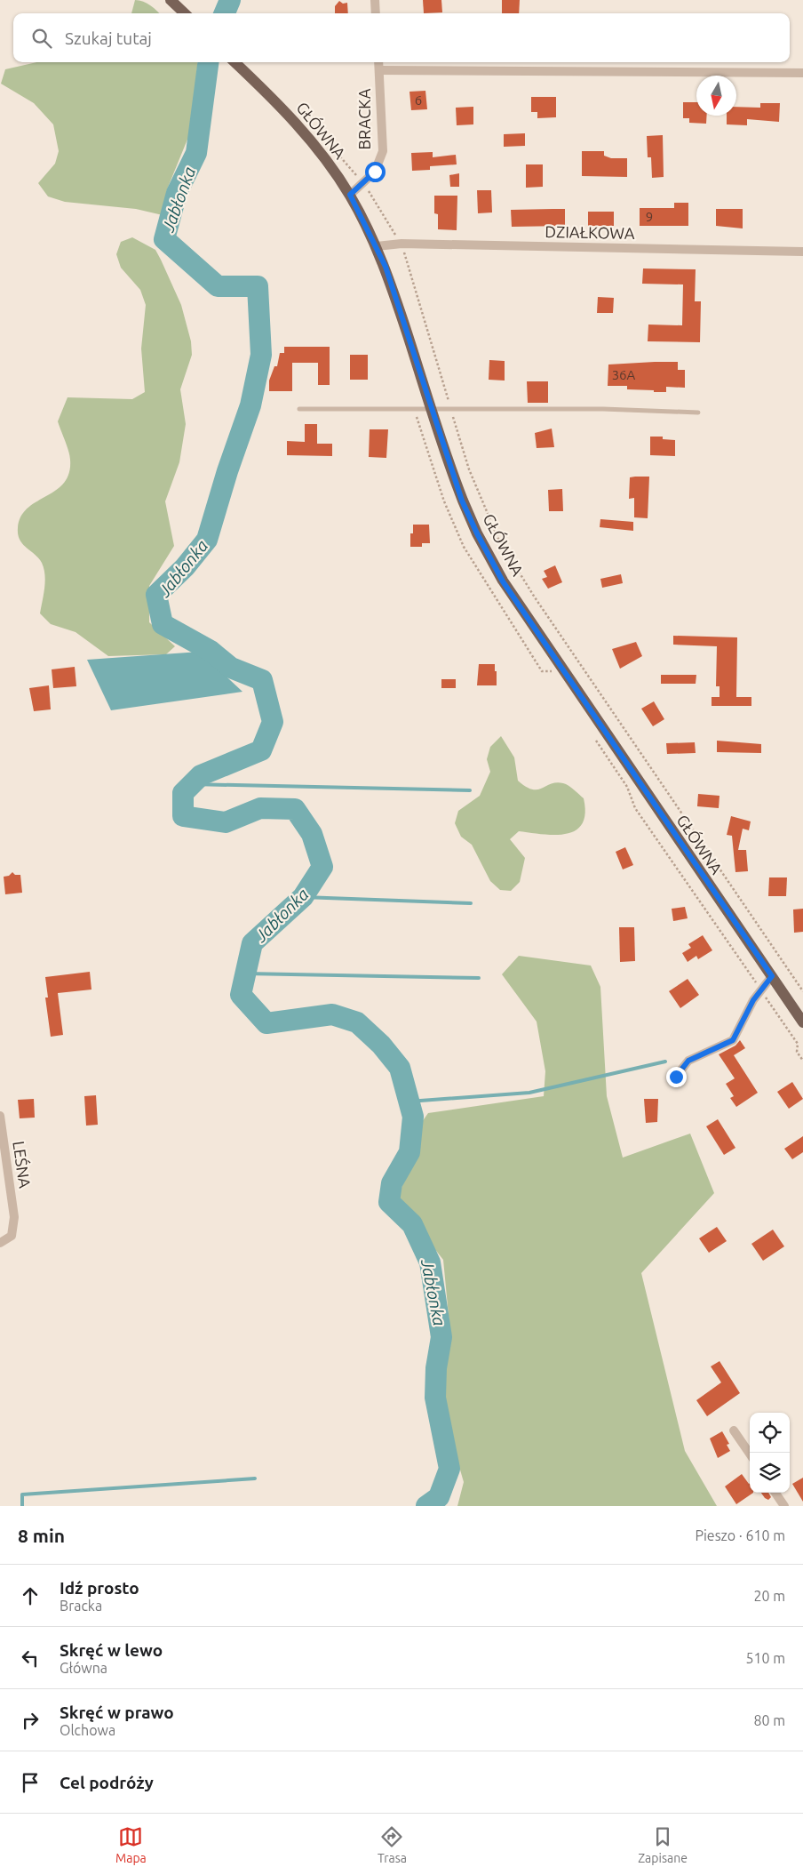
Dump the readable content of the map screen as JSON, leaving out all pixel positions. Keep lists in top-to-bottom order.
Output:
{
  "streets": {
    "main road": ["GŁÓWNA"],
    "street": ["BRACKA", "DZIAŁKOWA", "LEŚNA"]
  },
  "crossings": [
    ["BRACKA", "GŁÓWNA"],
    ["GŁÓWNA", "DZIAŁKOWA"]
  ],
  "water": ["Jabłonka"],
  "house_numbers": ["6", "9", "36A"],
  "north": "bottom",
  "page": {
    "search": "Szukaj tutaj",
    "heading": ["8 min", "Pieszo · 610 m"],
    "list": [
      ["Idź prosto", "Bracka", "20 m"],
      ["Skręć w lewo", "Główna", "510 m"],
      ["Skręć w prawo", "Olchowa", "80 m"],
      "Cel podróży"
    ],
    "nav": ["Mapa", "Trasa", "Zapisane"]
  }
}
